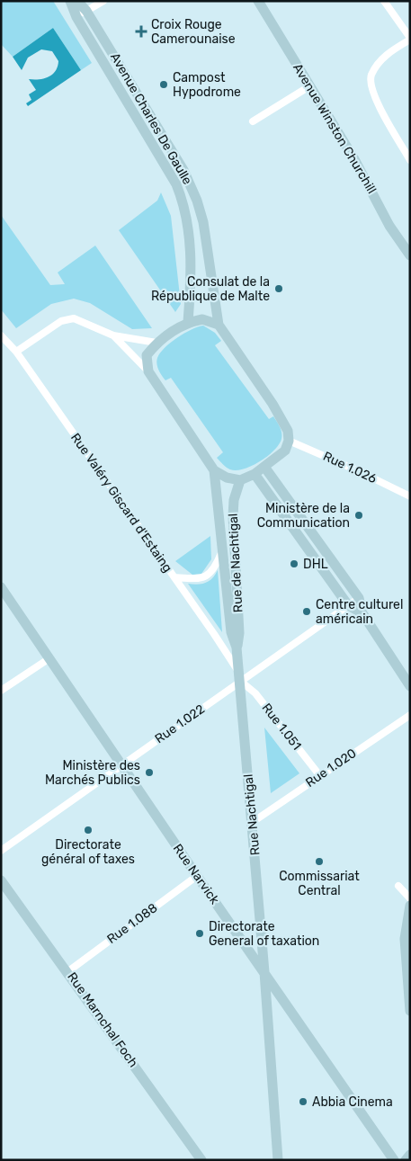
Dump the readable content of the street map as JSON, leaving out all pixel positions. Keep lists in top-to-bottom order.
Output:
{
  "streets": {
    "main road": [
      "Avenue Charles De Gaulle",
      "Avenue Winston Churchill",
      "Rue de Nachtigal",
      "Rue Nachtigal",
      "Rue Narvick",
      "Rue Marnchal Foch"
    ],
    "street": [
      "Rue 1.026",
      "Rue Valéry Giscard d'Estaing",
      "Rue 1.022",
      "Rue 1.051",
      "Rue 1.020",
      "Rue 1.088"
    ]
  },
  "crossings": [
    ["Rue Valéry Giscard d'Estaing", "Rue 1.022"],
    ["Rue Valéry Giscard d'Estaing", "Rue 1.051"],
    ["Rue Valéry Giscard d'Estaing", "Rue Nachtigal"],
    ["Rue de Nachtigal", "Rue Nachtigal"],
    ["Rue 1.022", "Rue 1.051"],
    ["Rue 1.022", "Rue Nachtigal"],
    ["Rue 1.022", "Rue Narvick"],
    ["Rue 1.051", "Rue 1.020"],
    ["Rue 1.051", "Rue Nachtigal"],
    ["Rue 1.020", "Rue Nachtigal"],
    ["Rue Nachtigal", "Rue Narvick"],
    ["Rue Narvick", "Rue 1.088"],
    ["Rue 1.088", "Rue Marnchal Foch"]
  ],
  "places": {
    "health": ["Croix Rouge Camerounaise"],
    "other": [
      "Campost Hypodrome",
      "Consulat de la République de Malte",
      "Ministère de la Communication",
      "DHL",
      "Centre culturel américain",
      "Ministère des Marchés Publics",
      "Directorate général of taxes",
      "Commissariat Central",
      "Directorate General of taxation",
      "Abbia Cinema"
    ]
  }
}
